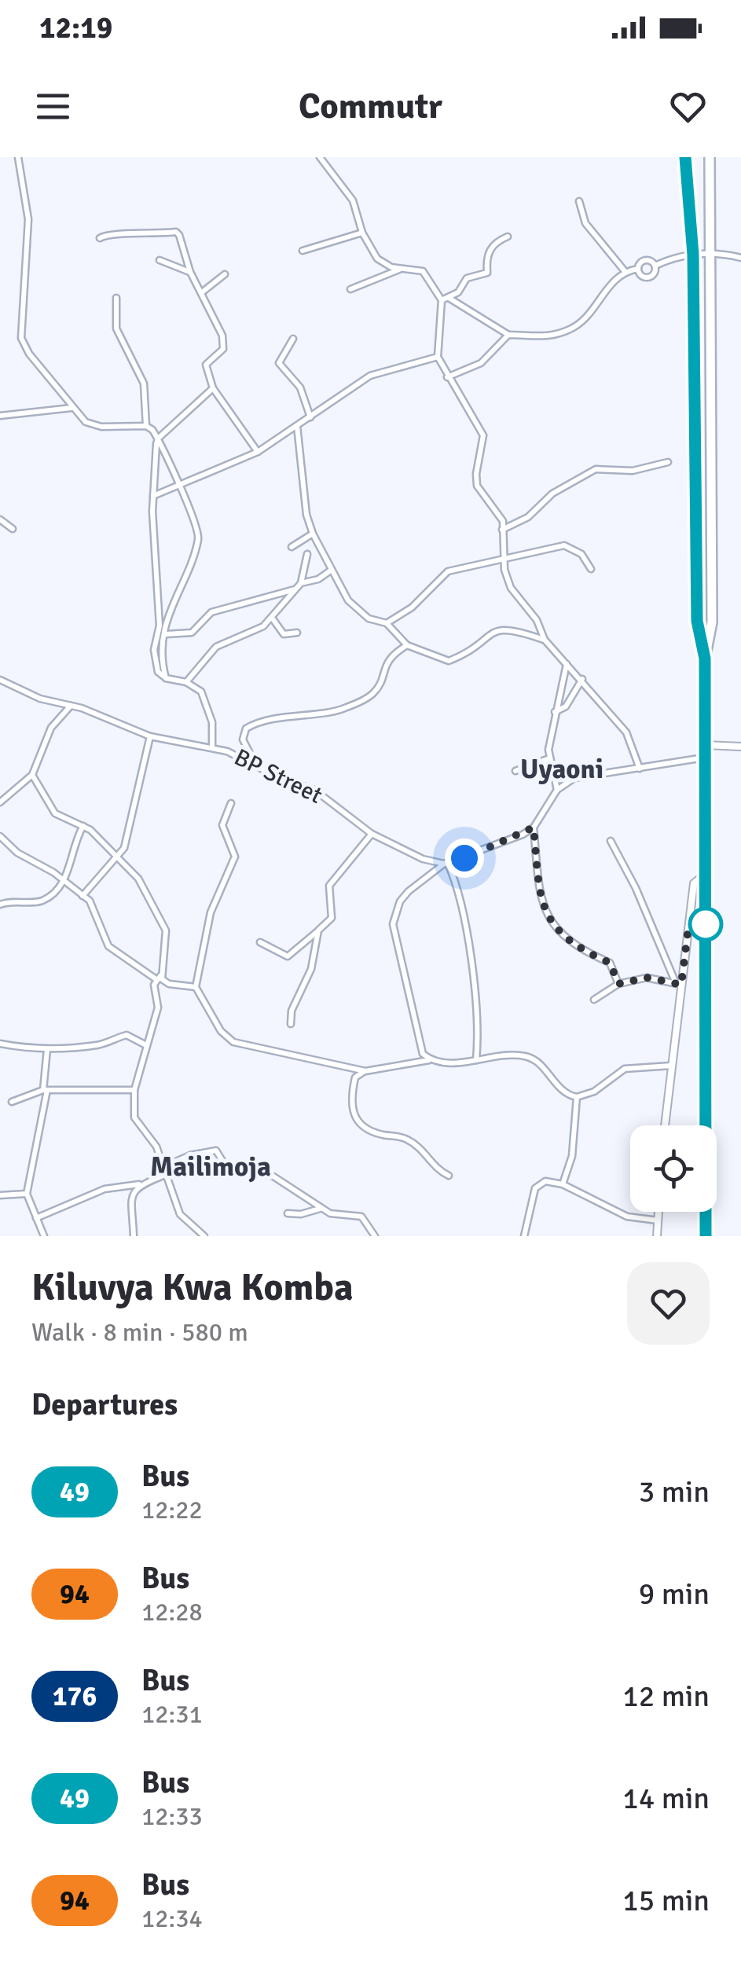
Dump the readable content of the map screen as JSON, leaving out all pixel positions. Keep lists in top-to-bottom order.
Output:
{
  "streets": {
    "street": ["BP Street"]
  },
  "districts": ["Uyaoni", "Mailimoja"],
  "lines": ["bus line 49"],
  "page": {
    "status": "12:19",
    "header": "Commutr",
    "heading": [
      ["Kiluvya Kwa Komba", "Walk · 8 min · 580 m"],
      "Departures"
    ],
    "list": [
      {
        "mark": "49",
        "name": "Bus",
        "note": "12:22",
        "value": "3 min"
      },
      {
        "mark": "94",
        "name": "Bus",
        "note": "12:28",
        "value": "9 min"
      },
      {
        "mark": "176",
        "name": "Bus",
        "note": "12:31",
        "value": "12 min"
      },
      {
        "mark": "49",
        "name": "Bus",
        "note": "12:33",
        "value": "14 min"
      },
      {
        "mark": "94",
        "name": "Bus",
        "note": "12:34",
        "value": "15 min"
      }
    ]
  }
}
